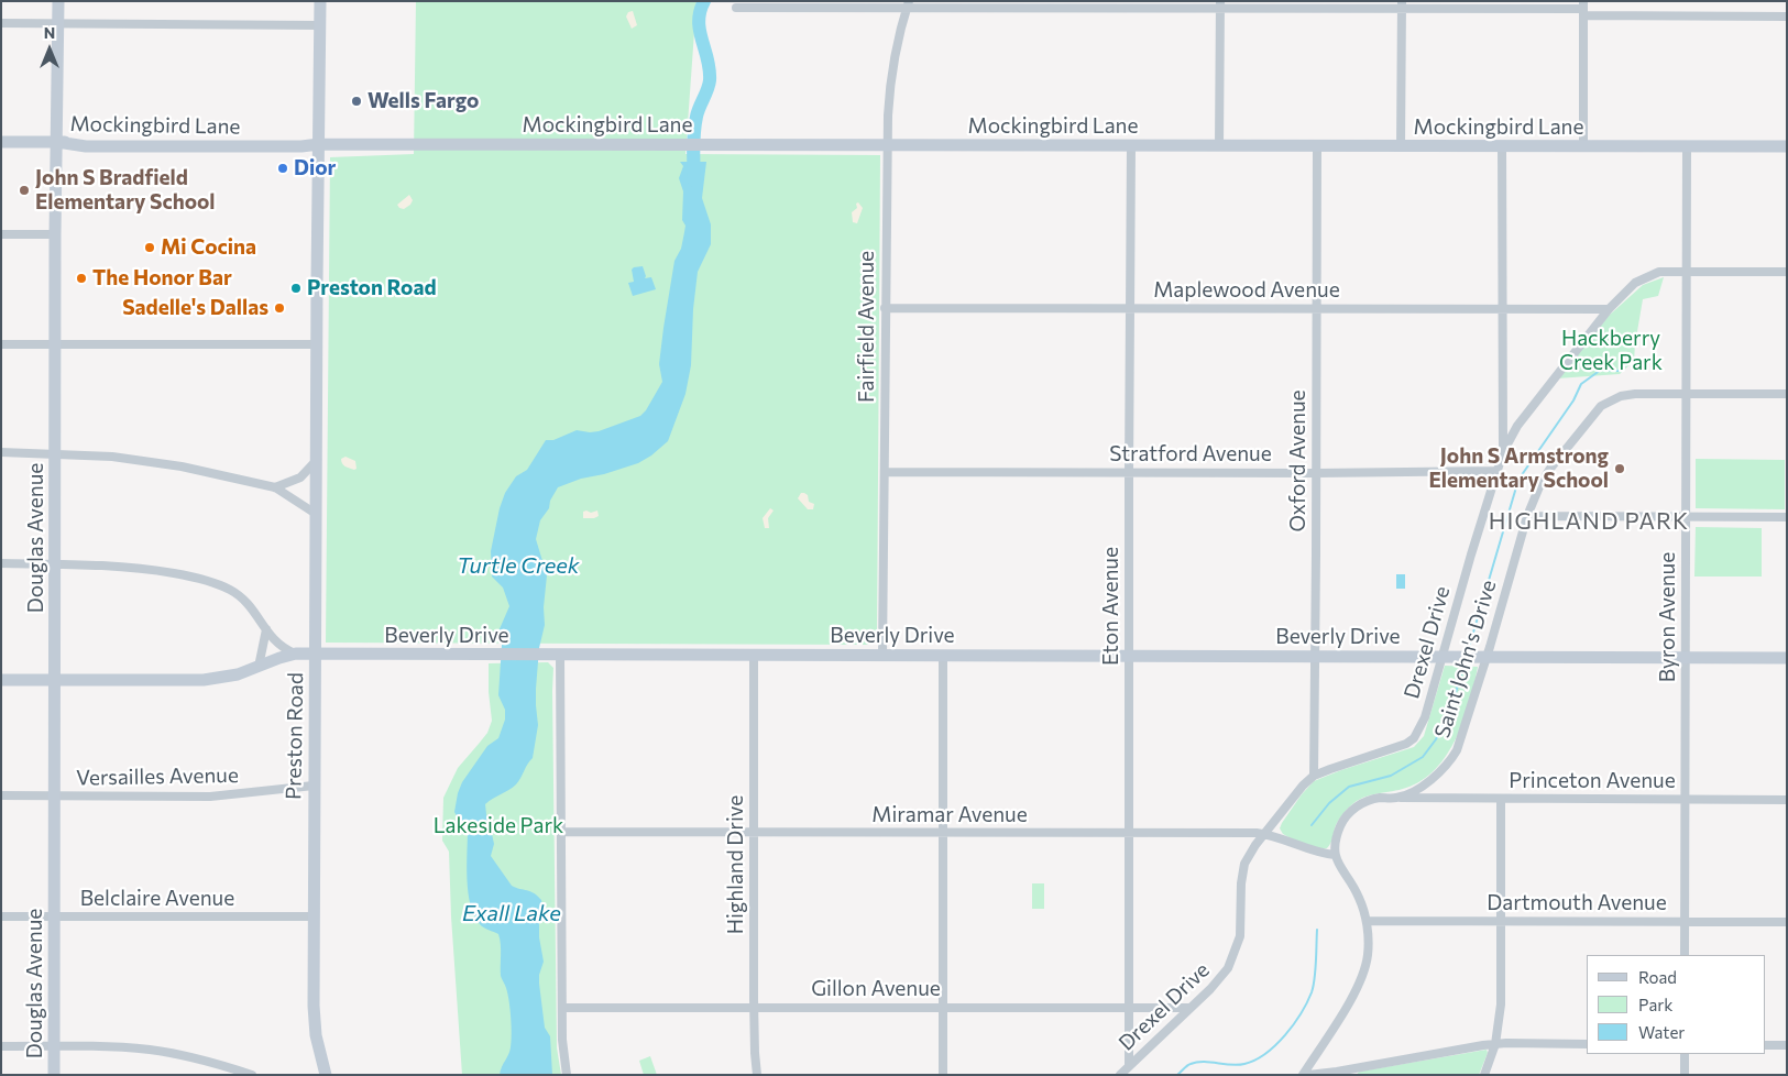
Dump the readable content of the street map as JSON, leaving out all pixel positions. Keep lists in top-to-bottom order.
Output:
{
  "streets": {
    "street": [
      "Mockingbird Lane",
      "Maplewood Avenue",
      "Fairfield Avenue",
      "Stratford Avenue",
      "Oxford Avenue",
      "Douglas Avenue",
      "Eton Avenue",
      "Byron Avenue",
      "Beverly Drive",
      "Drexel Drive",
      "Saint John's Drive",
      "Preston Road",
      "Versailles Avenue",
      "Princeton Avenue",
      "Miramar Avenue",
      "Highland Drive",
      "Belclaire Avenue",
      "Dartmouth Avenue",
      "Gillon Avenue"
    ]
  },
  "crossings": [
    ["Mockingbird Lane", "Fairfield Avenue"],
    ["Mockingbird Lane", "Oxford Avenue"],
    ["Mockingbird Lane", "Douglas Avenue"],
    ["Mockingbird Lane", "Eton Avenue"],
    ["Mockingbird Lane", "Byron Avenue"],
    ["Mockingbird Lane", "Preston Road"],
    ["Maplewood Avenue", "Fairfield Avenue"],
    ["Maplewood Avenue", "Oxford Avenue"],
    ["Maplewood Avenue", "Eton Avenue"],
    ["Maplewood Avenue", "Drexel Drive"],
    ["Fairfield Avenue", "Stratford Avenue"],
    ["Fairfield Avenue", "Beverly Drive"],
    ["Stratford Avenue", "Oxford Avenue"],
    ["Stratford Avenue", "Eton Avenue"],
    ["Stratford Avenue", "Drexel Drive"],
    ["Oxford Avenue", "Beverly Drive"],
    ["Oxford Avenue", "Drexel Drive"],
    ["Douglas Avenue", "Beverly Drive"],
    ["Douglas Avenue", "Versailles Avenue"],
    ["Douglas Avenue", "Belclaire Avenue"],
    ["Eton Avenue", "Beverly Drive"],
    ["Eton Avenue", "Drexel Drive"],
    ["Eton Avenue", "Miramar Avenue"],
    ["Eton Avenue", "Gillon Avenue"],
    ["Byron Avenue", "Beverly Drive"],
    ["Byron Avenue", "Drexel Drive"],
    ["Byron Avenue", "Saint John's Drive"],
    ["Byron Avenue", "Princeton Avenue"],
    ["Byron Avenue", "Dartmouth Avenue"],
    ["Beverly Drive", "Drexel Drive"],
    ["Beverly Drive", "Saint John's Drive"],
    ["Beverly Drive", "Preston Road"],
    ["Beverly Drive", "Highland Drive"],
    ["Drexel Drive", "Miramar Avenue"],
    ["Drexel Drive", "Gillon Avenue"],
    ["Saint John's Drive", "Princeton Avenue"],
    ["Saint John's Drive", "Miramar Avenue"],
    ["Preston Road", "Versailles Avenue"],
    ["Preston Road", "Belclaire Avenue"],
    ["Miramar Avenue", "Highland Drive"],
    ["Highland Drive", "Gillon Avenue"]
  ],
  "districts": ["HIGHLAND PARK"],
  "water": ["Turtle Creek", "Exall Lake"],
  "parks": ["Hackberry Creek Park", "Lakeside Park"],
  "places": [
    "Wells Fargo",
    "Dior",
    "John S Bradfield Elementary School",
    "Mi Cocina",
    "The Honor Bar",
    "Preston Road",
    "Sadelle's Dallas",
    "John S Armstrong Elementary School"
  ],
  "legend": ["Road", "Park", "Water"],
  "north": "top"
}
